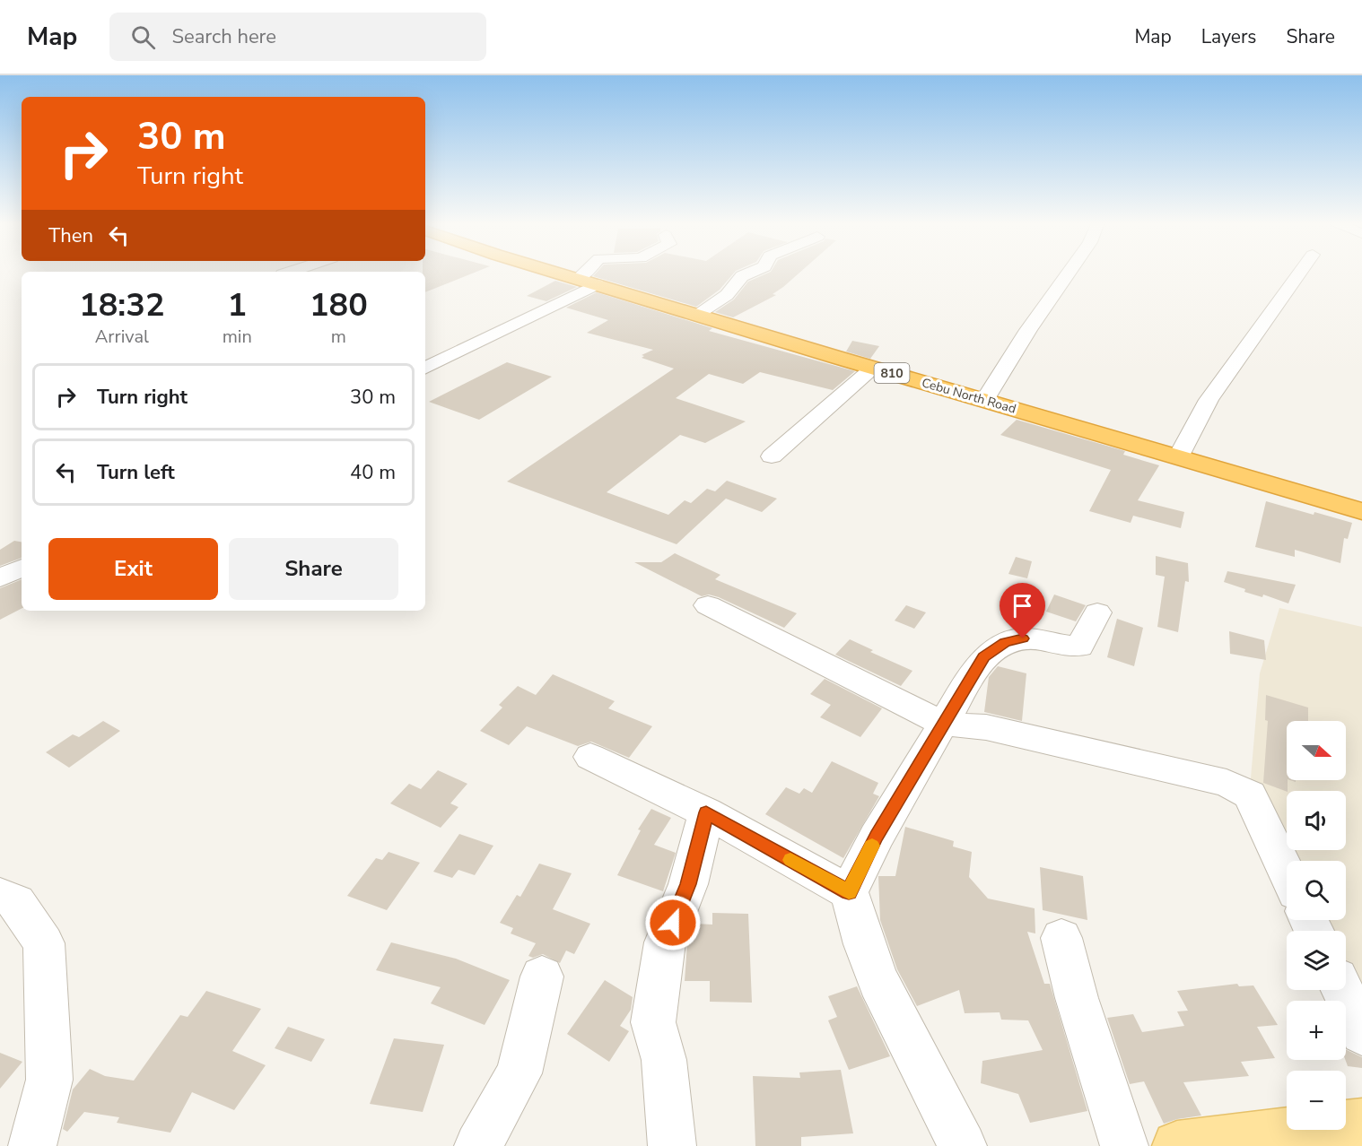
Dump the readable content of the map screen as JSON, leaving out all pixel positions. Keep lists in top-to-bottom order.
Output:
{
  "streets": {
    "highway": ["810", "Cebu North Road"]
  },
  "north": "right",
  "page": {
    "header": "Map",
    "search": "Search here",
    "nav": ["Map", "Layers", "Share"],
    "turn": ["30 m", "Turn right"],
    "then": "Then",
    "eta": [
      "18:32",
      "Arrival",
      "1",
      "min",
      "180",
      "m"
    ],
    "list": [
      {
        "name": "Turn right",
        "value": "30 m"
      },
      {
        "name": "Turn left",
        "value": "40 m"
      }
    ],
    "buttons": ["Exit", "Share"],
    "map_buttons": ["+", "−"]
  }
}
